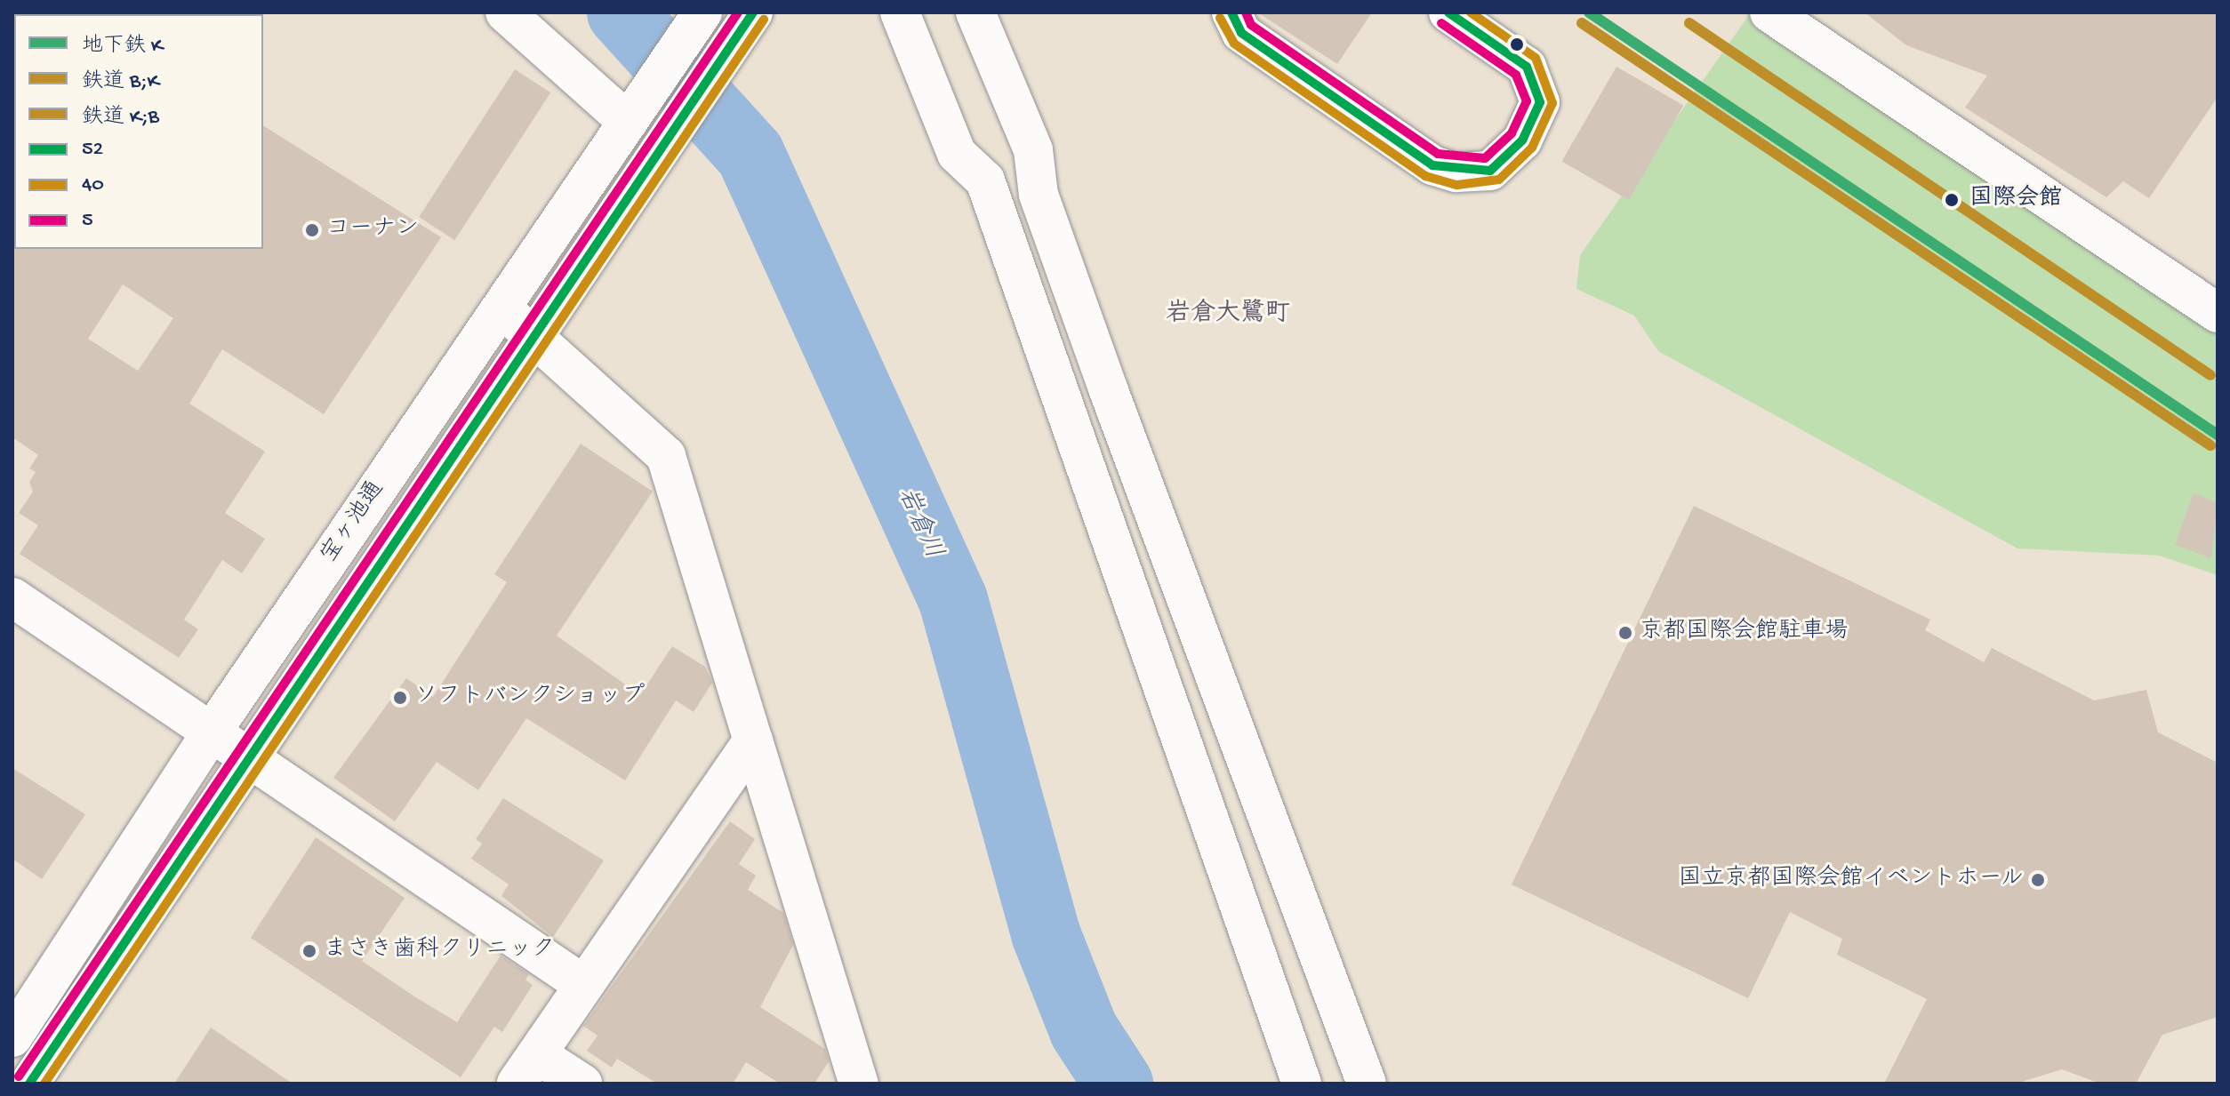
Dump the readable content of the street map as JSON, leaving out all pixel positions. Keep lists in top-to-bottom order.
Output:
{
  "streets": {
    "street": ["宝ヶ池通"]
  },
  "districts": ["岩倉大鷺町"],
  "water": ["岩倉川"],
  "places": [
    "国際会館",
    "コーナン",
    "京都国際会館駐車場",
    "ソフトバンクショップ",
    "国立京都国際会館イベントホール",
    "まさき歯科クリニック"
  ],
  "lines": [
    "metro line K",
    "transit line 52",
    "transit line 40",
    "transit line 5",
    "rail line B;K",
    "rail line K;B"
  ],
  "legend": [
    "地下鉄 K",
    "鉄道 B;K",
    "鉄道 K;B",
    "52",
    "40",
    "5"
  ]
}
